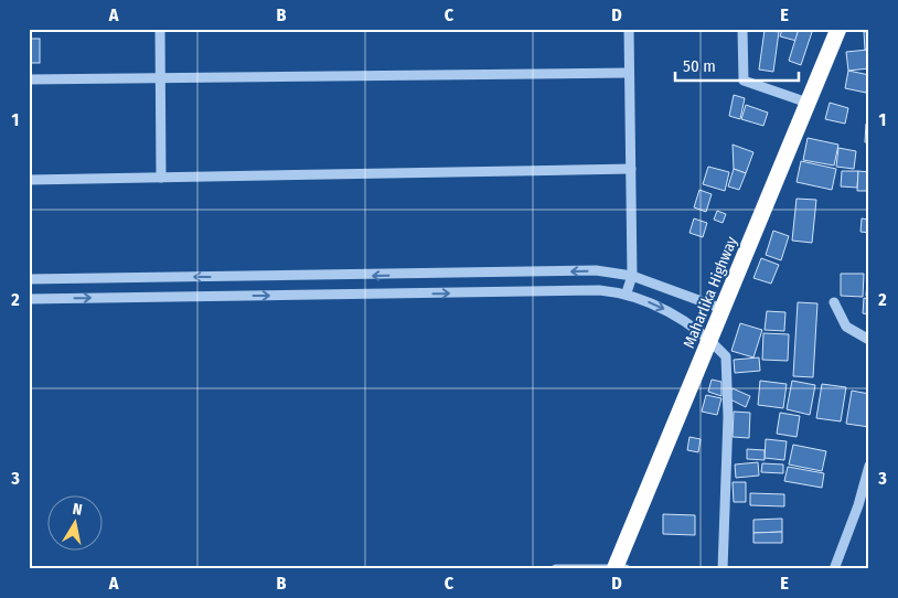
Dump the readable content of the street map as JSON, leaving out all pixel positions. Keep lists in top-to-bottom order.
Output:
{
  "streets": {
    "highway": ["Maharlika Highway"]
  },
  "scale_bar": "50 m",
  "north": "top",
  "grid": {
    "columns": [
      "A",
      "B",
      "C",
      "D",
      "E"
    ],
    "rows": ["1", "2", "3"]
  }
}
